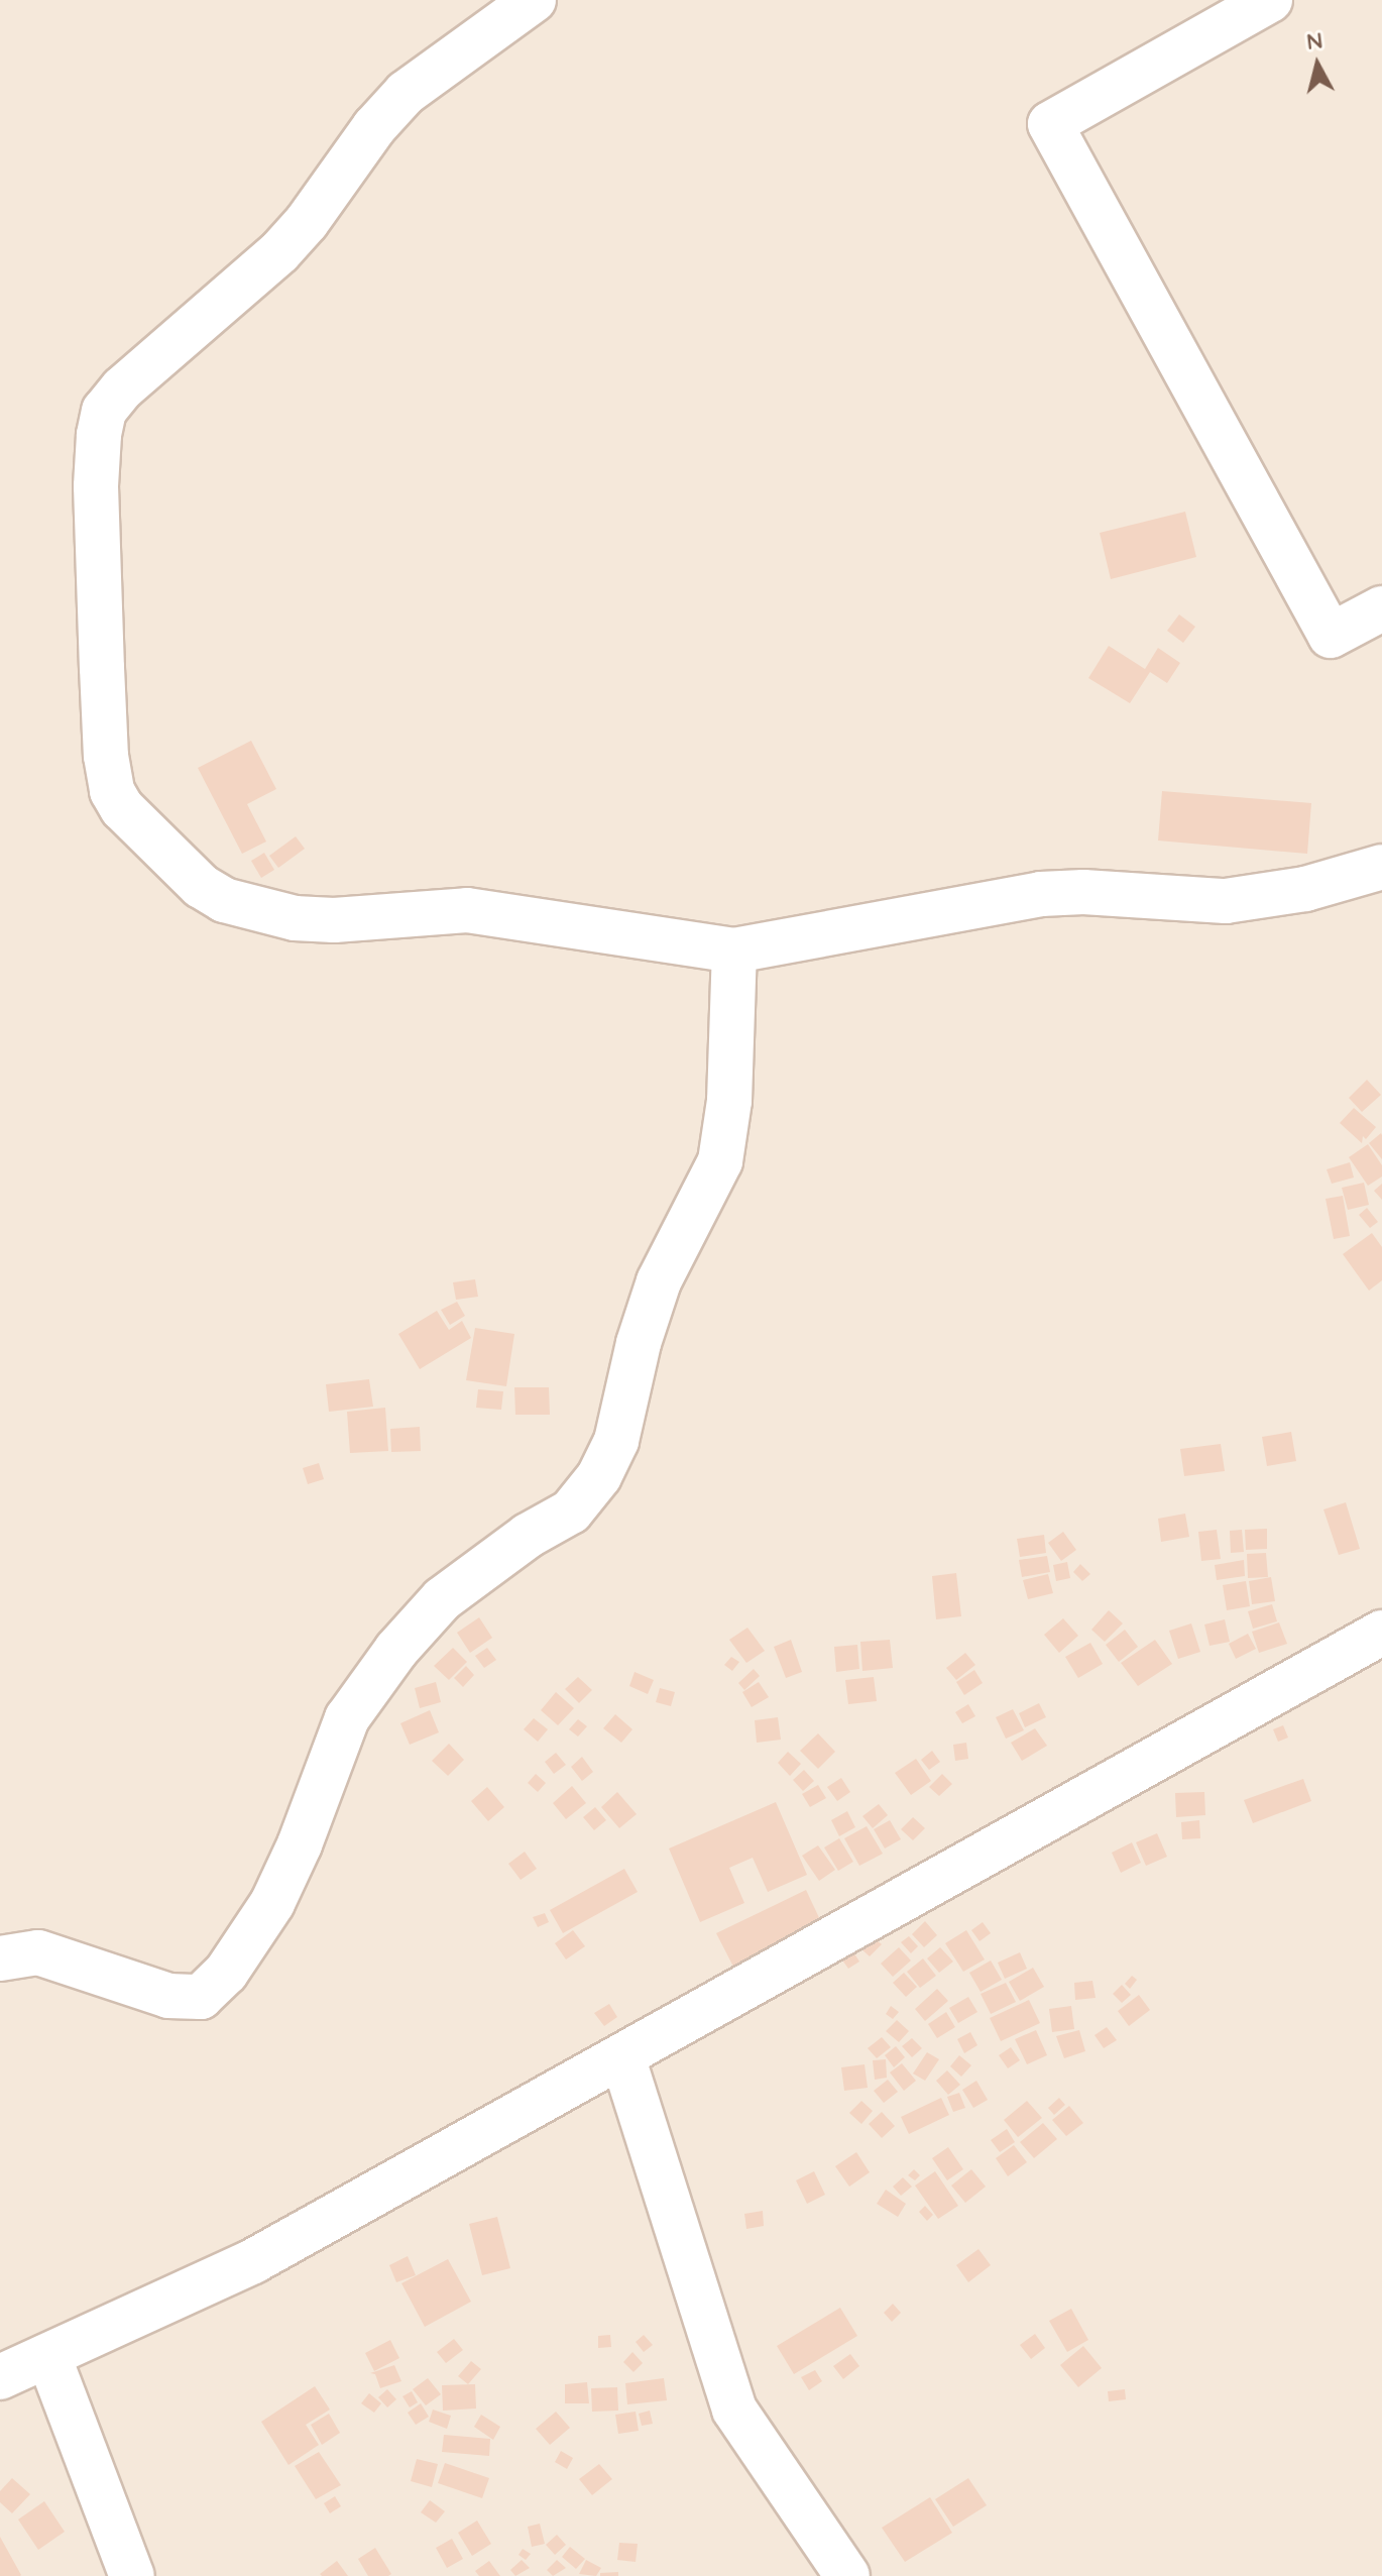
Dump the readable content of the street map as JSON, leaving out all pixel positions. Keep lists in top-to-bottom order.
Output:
{
  "north": "top"
}
